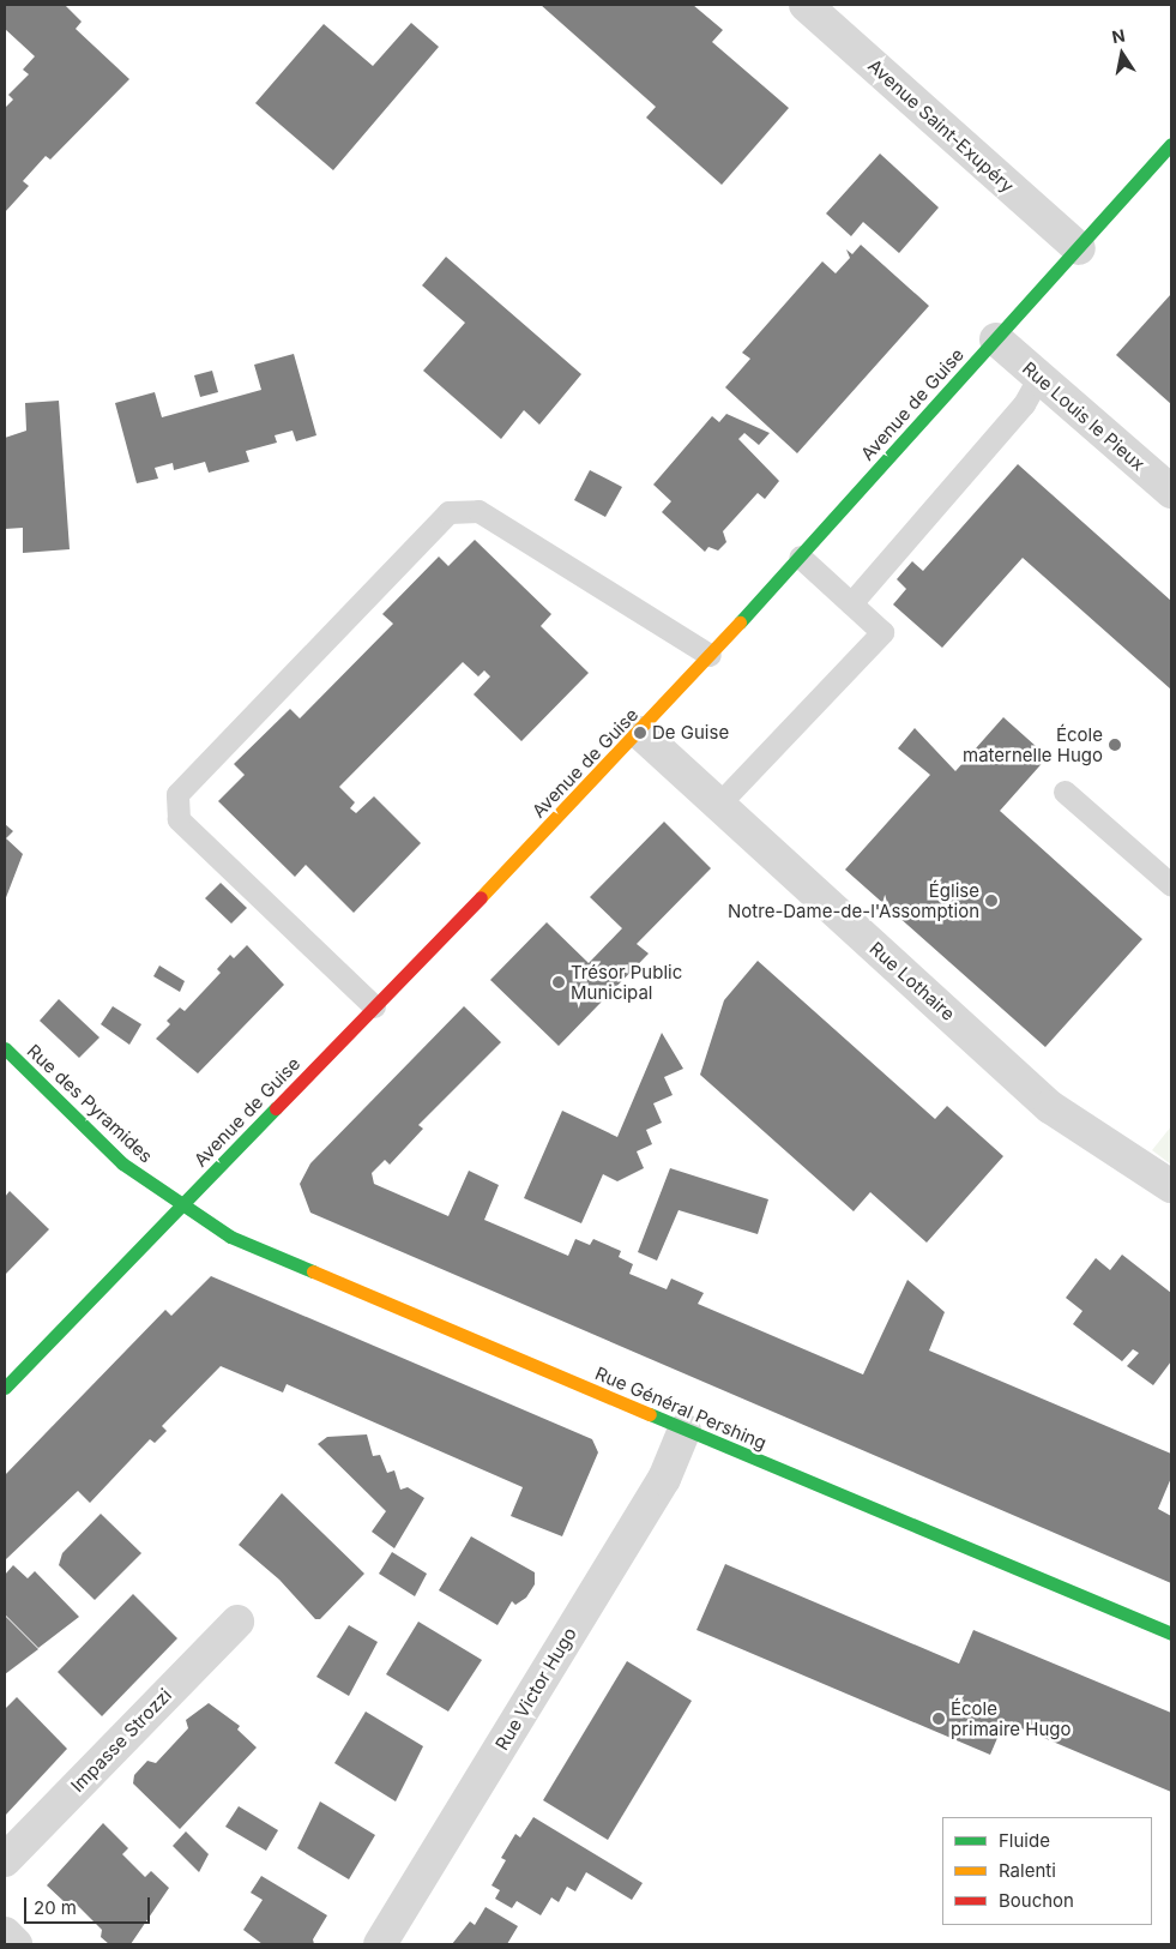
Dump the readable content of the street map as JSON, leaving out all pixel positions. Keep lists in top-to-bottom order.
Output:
{
  "streets": {
    "street": [
      "Avenue Saint-Exupéry",
      "Avenue de Guise",
      "Rue Louis le Pieux",
      "Rue Lothaire",
      "Rue des Pyramides",
      "Rue Général Pershing",
      "Rue Victor Hugo",
      "Impasse Strozzi"
    ]
  },
  "crossings": [
    ["Avenue Saint-Exupéry", "Avenue de Guise"],
    ["Avenue de Guise", "Rue Louis le Pieux"],
    ["Avenue de Guise", "Rue Lothaire"],
    ["Avenue de Guise", "Rue des Pyramides"],
    ["Avenue de Guise", "Rue Général Pershing"],
    ["Rue des Pyramides", "Rue Général Pershing"],
    ["Rue Général Pershing", "Rue Victor Hugo"]
  ],
  "places": [
    "De Guise",
    "École maternelle Hugo",
    "Église Notre-Dame-de-l'Assomption",
    "Trésor Public Municipal",
    "École primaire Hugo"
  ],
  "legend": ["Fluide", "Ralenti", "Bouchon"],
  "scale_bar": "20 m",
  "north": "top"
}
